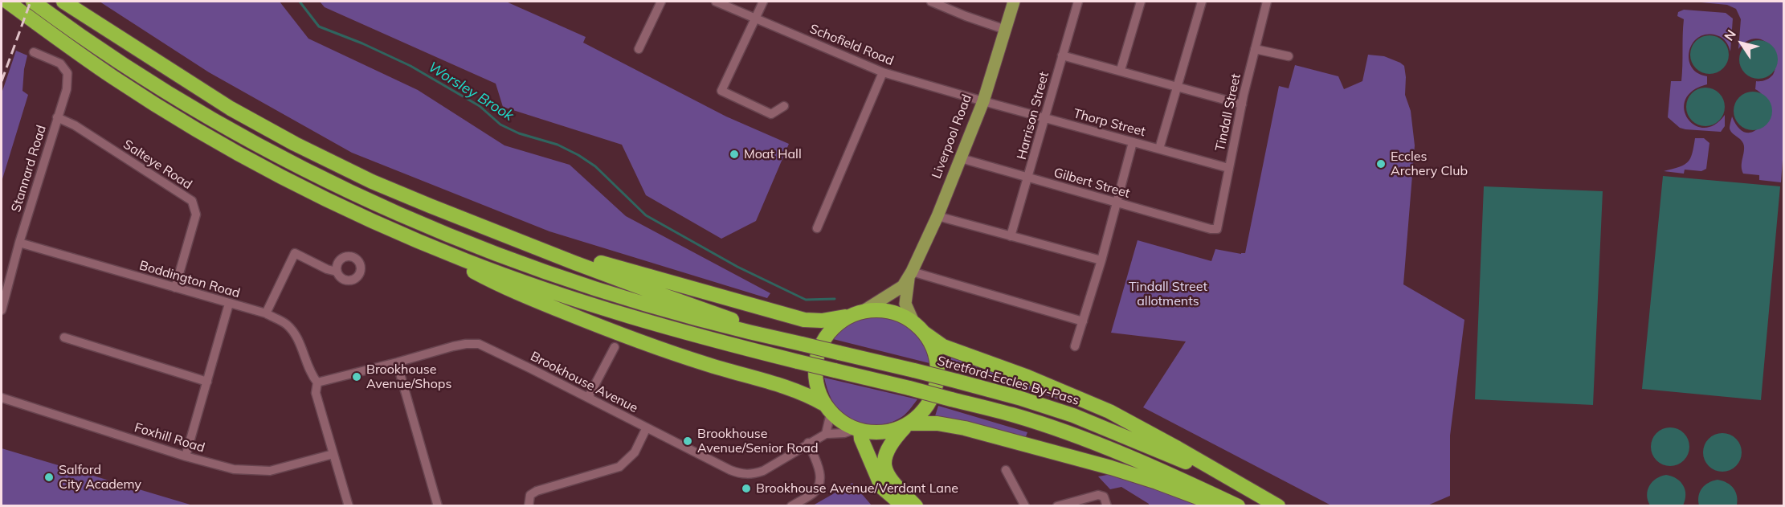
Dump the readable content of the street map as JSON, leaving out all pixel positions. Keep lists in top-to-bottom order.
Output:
{
  "streets": {
    "highway": ["Stretford-Eccles By-Pass"],
    "main road": ["Liverpool Road"],
    "street": [
      "Schofield Road",
      "Tindall Street",
      "Harrison Street",
      "Thorp Street",
      "Salteye Road",
      "Stannard Road",
      "Gilbert Street",
      "Boddington Road",
      "Brookhouse Avenue",
      "Foxhill Road"
    ]
  },
  "crossings": [
    ["Schofield Road", "Thorp Street"],
    ["Schofield Road", "Liverpool Road"],
    ["Tindall Street", "Thorp Street"],
    ["Tindall Street", "Gilbert Street"],
    ["Harrison Street", "Thorp Street"],
    ["Harrison Street", "Gilbert Street"],
    ["Thorp Street", "Liverpool Road"],
    ["Liverpool Road", "Gilbert Street"],
    ["Liverpool Road", "Brookhouse Avenue"],
    ["Salteye Road", "Stannard Road"],
    ["Salteye Road", "Boddington Road"],
    ["Stannard Road", "Boddington Road"],
    ["Boddington Road", "Brookhouse Avenue"]
  ],
  "water": ["Worsley Brook"],
  "parks": ["Tindall Street allotments"],
  "places": [
    "Moat Hall",
    "Eccles Archery Club",
    "Brookhouse Avenue/Shops",
    "Brookhouse Avenue/Senior Road",
    "Salford City Academy",
    "Brookhouse Avenue/Verdant Lane"
  ],
  "north": "top left"
}
